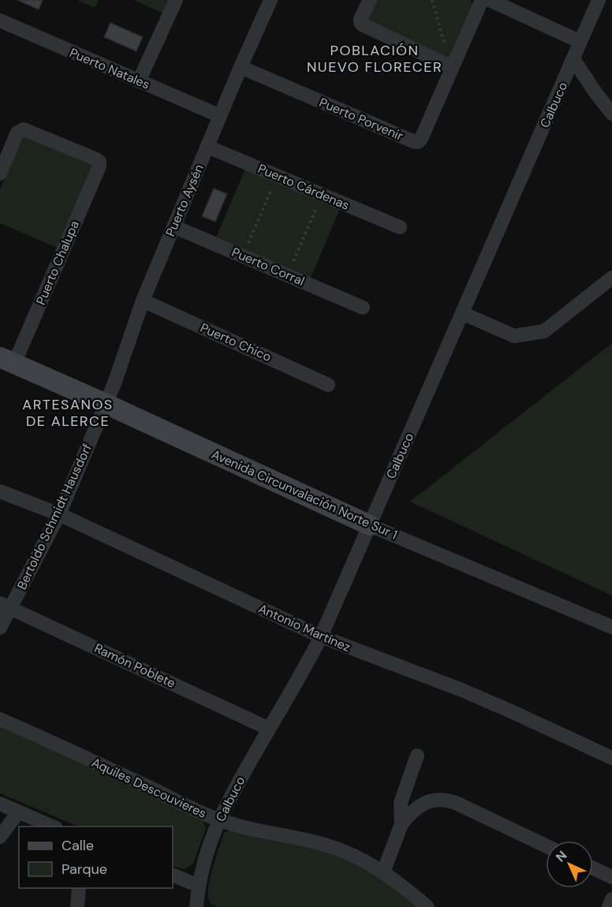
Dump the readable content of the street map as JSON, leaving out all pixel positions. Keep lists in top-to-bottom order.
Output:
{
  "streets": {
    "street": [
      "Puerto Natales",
      "Calbuco",
      "Puerto Porvenir",
      "Puerto Cárdenas",
      "Puerto Aysén",
      "Puerto Chalupa",
      "Puerto Corral",
      "Puerto Chico",
      "Avenida Circunvalación Norte Sur 1",
      "Bertoldo Schmidt Hausdorf",
      "Antonio Martínez",
      "Ramón Poblete",
      "Aquiles Descouvieres"
    ]
  },
  "crossings": [
    ["Puerto Natales", "Puerto Aysén"],
    ["Calbuco", "Avenida Circunvalación Norte Sur 1"],
    ["Calbuco", "Antonio Martínez"],
    ["Calbuco", "Ramón Poblete"],
    ["Calbuco", "Aquiles Descouvieres"],
    ["Puerto Porvenir", "Puerto Aysén"],
    ["Puerto Cárdenas", "Puerto Aysén"],
    ["Puerto Aysén", "Puerto Corral"],
    ["Puerto Aysén", "Puerto Chico"],
    ["Puerto Aysén", "Avenida Circunvalación Norte Sur 1"],
    ["Puerto Aysén", "Bertoldo Schmidt Hausdorf"],
    ["Puerto Chalupa", "Avenida Circunvalación Norte Sur 1"],
    ["Avenida Circunvalación Norte Sur 1", "Bertoldo Schmidt Hausdorf"],
    ["Bertoldo Schmidt Hausdorf", "Antonio Martínez"],
    ["Bertoldo Schmidt Hausdorf", "Ramón Poblete"]
  ],
  "districts": ["POBLACIÓN NUEVO FLORECER", "ARTESANOS DE ALERCE"],
  "legend": ["Calle", "Parque"],
  "north": "top left"
}
